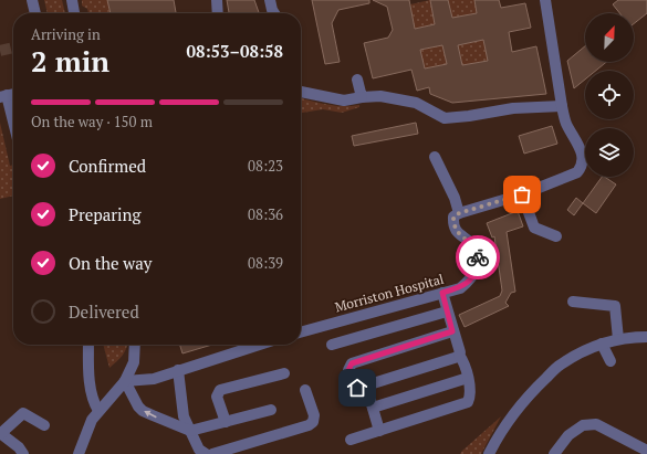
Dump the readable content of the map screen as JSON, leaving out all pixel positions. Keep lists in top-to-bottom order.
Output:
{
  "streets": {
    "street": ["Morriston Hospital"]
  },
  "north": "top right",
  "page": {
    "heading": ["2 min", "Arriving in", "08:53–08:58"],
    "bar": "On the way · 150 m",
    "list": [
      ["Confirmed", "08:23"],
      ["Preparing", "08:36"],
      ["On the way", "08:39"],
      "Delivered"
    ]
  }
}
